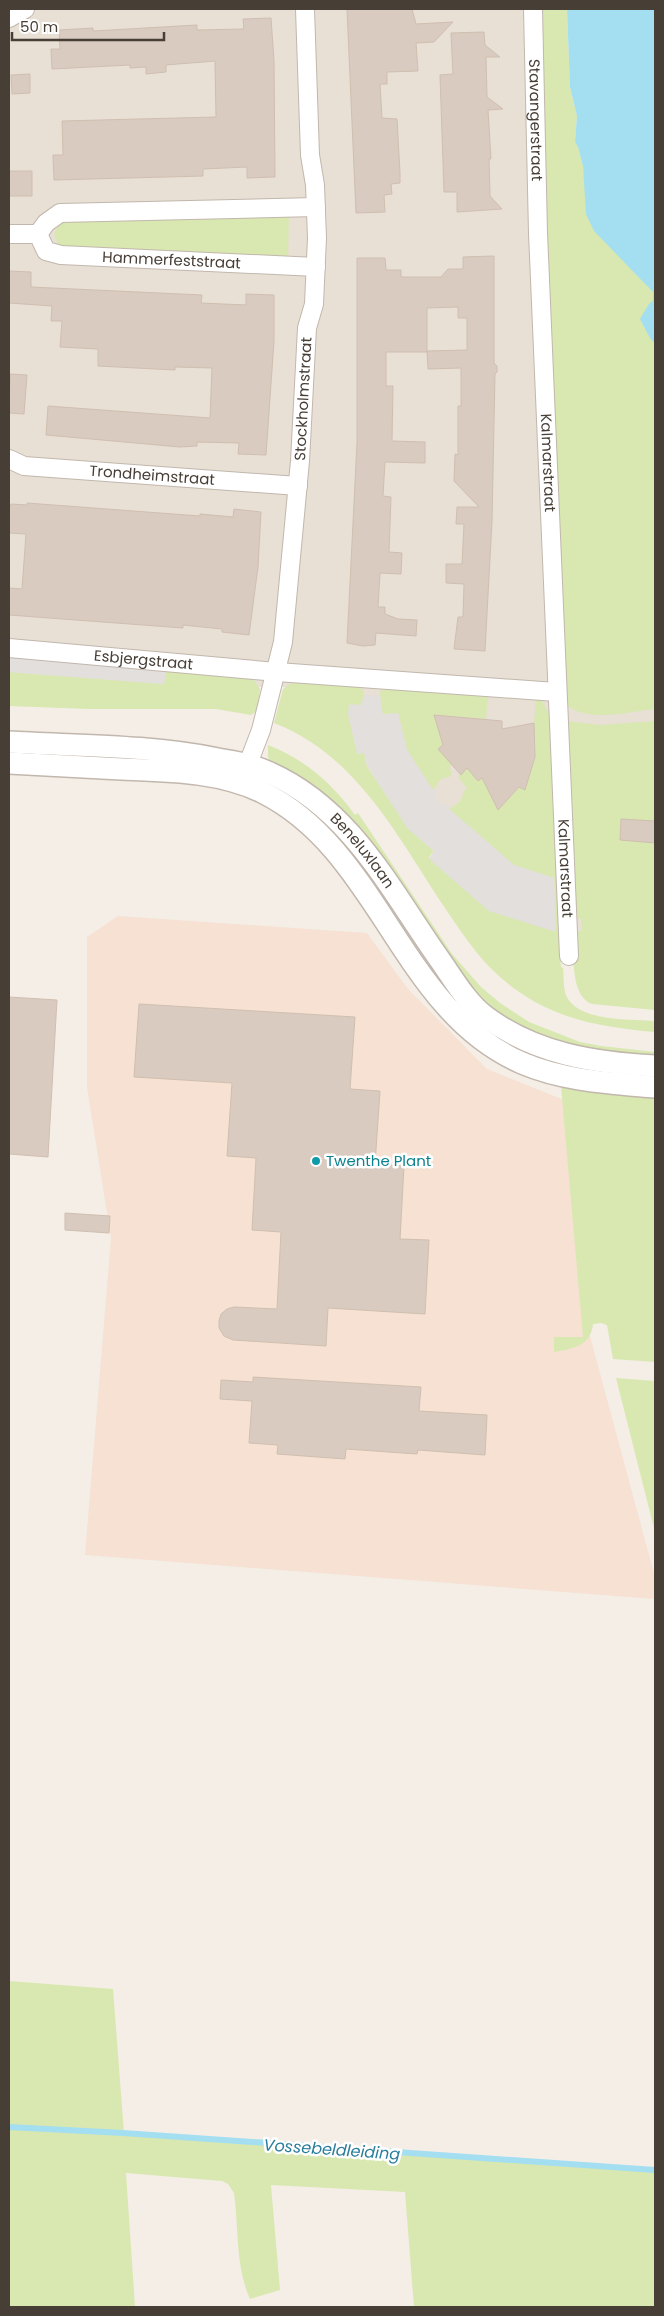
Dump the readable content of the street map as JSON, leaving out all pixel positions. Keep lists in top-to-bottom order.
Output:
{
  "streets": {
    "street": [
      "Stavangerstraat",
      "Hammerfeststraat",
      "Stockholmstraat",
      "Kalmarstraat",
      "Trondheimstraat",
      "Esbjergstraat",
      "Beneluxlaan"
    ]
  },
  "crossings": [
    ["Stavangerstraat", "Kalmarstraat"],
    ["Hammerfeststraat", "Stockholmstraat"],
    ["Stockholmstraat", "Trondheimstraat"],
    ["Stockholmstraat", "Esbjergstraat"],
    ["Stockholmstraat", "Beneluxlaan"]
  ],
  "water": ["Vossebeldleiding"],
  "places": ["Twenthe Plant"],
  "scale_bar": "50 m"
}
